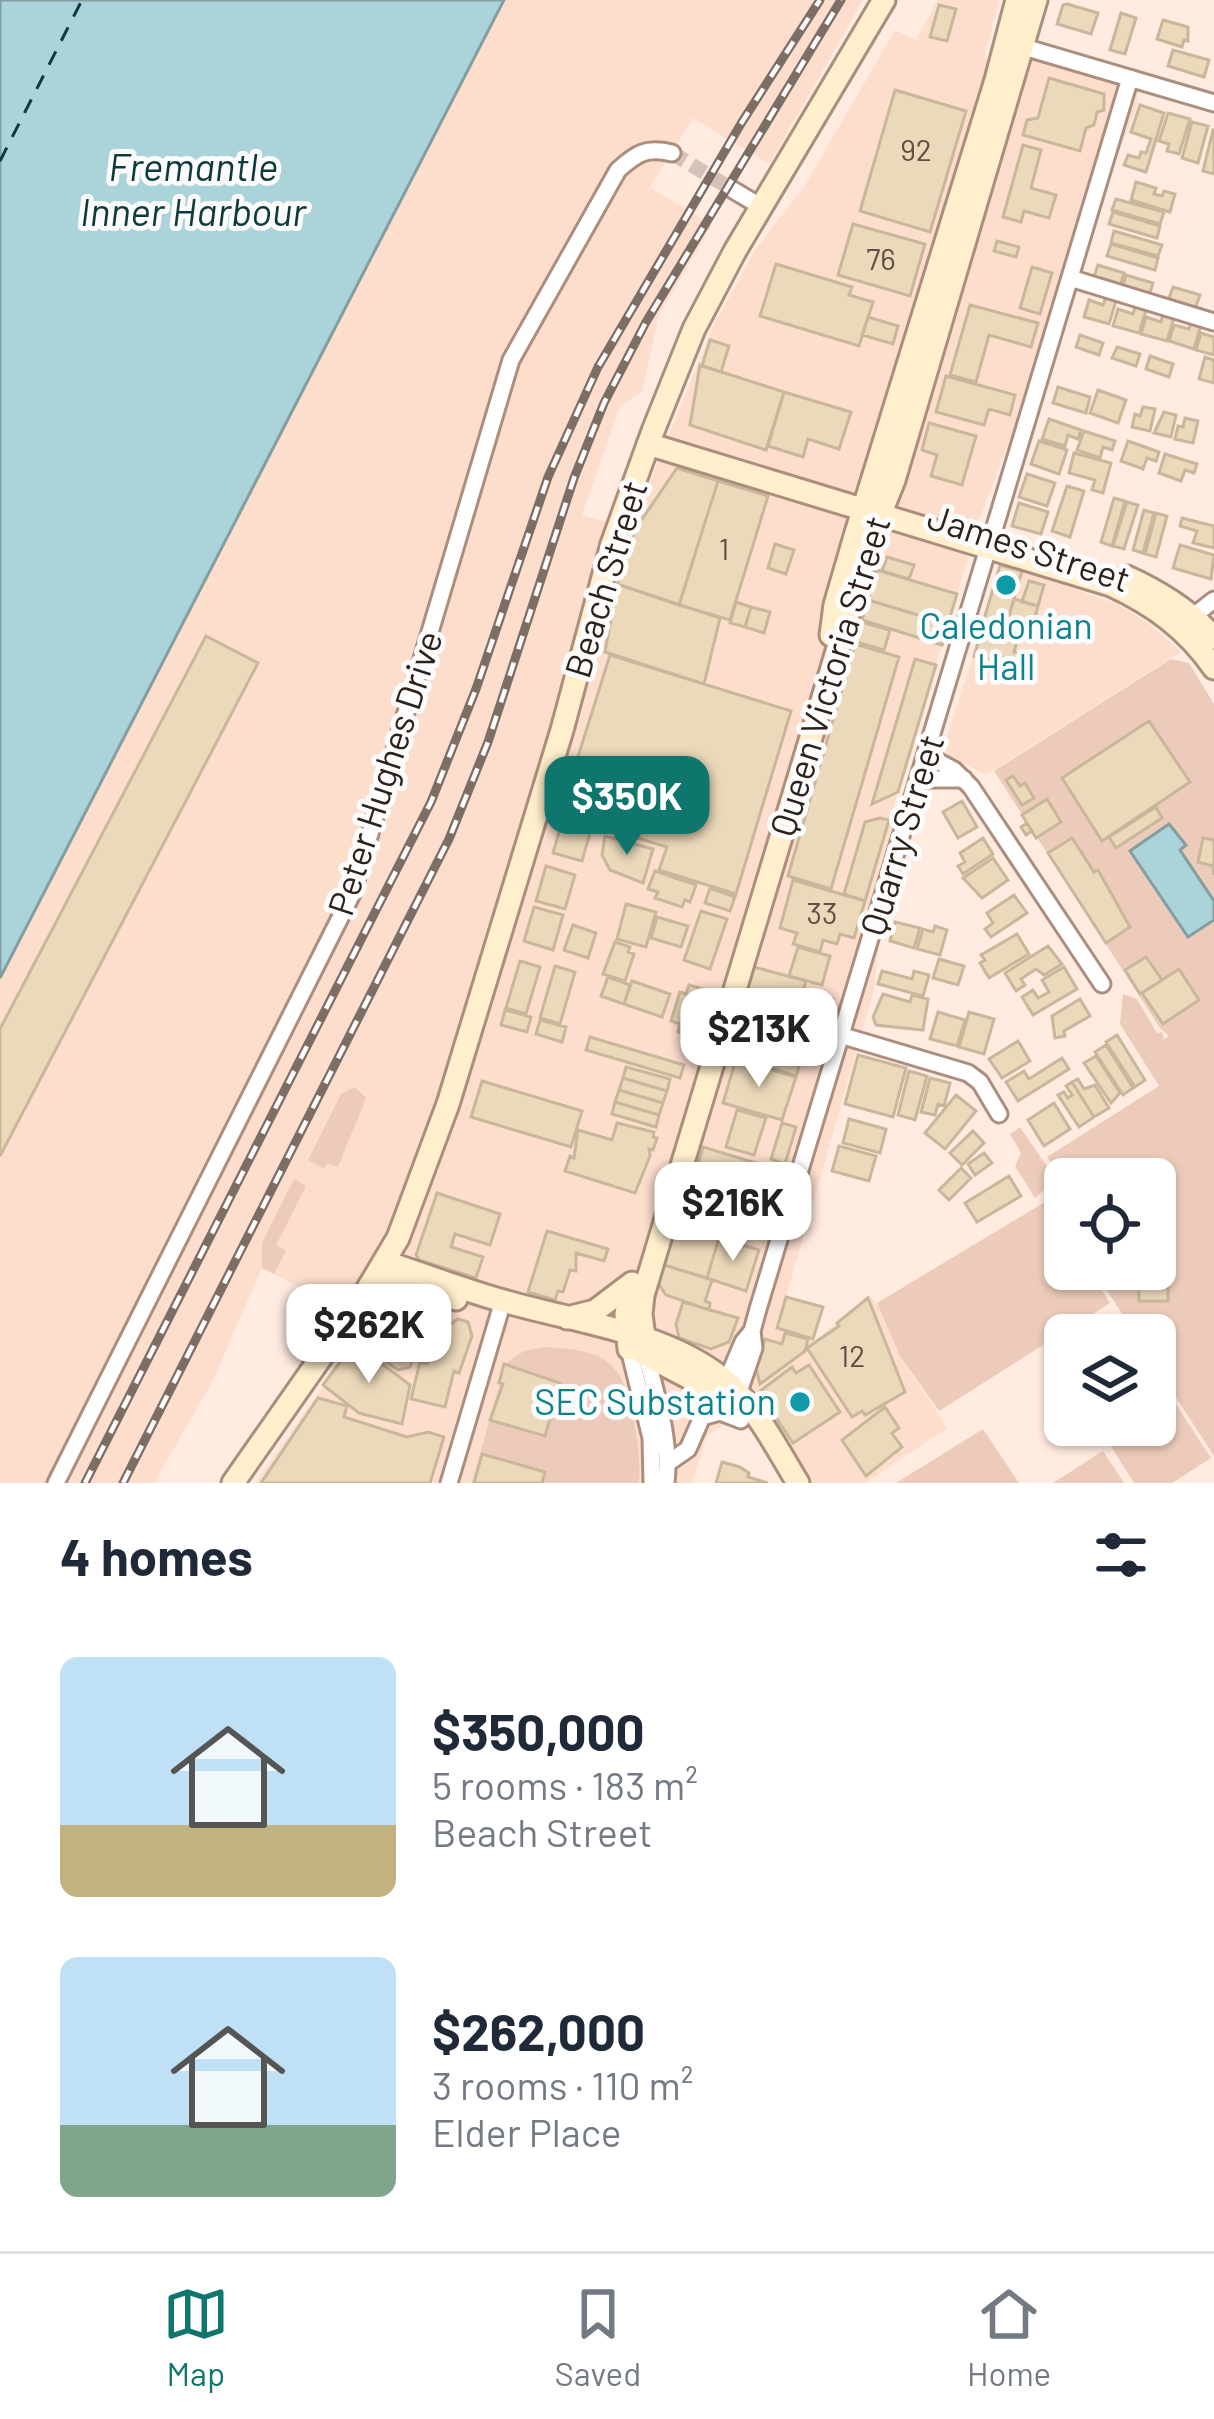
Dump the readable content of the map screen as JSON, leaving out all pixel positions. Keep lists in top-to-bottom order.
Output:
{
  "streets": {
    "street": [
      "James Street",
      "Beach Street",
      "Queen Victoria Street",
      "Peter Hughes Drive",
      "Quarry Street"
    ]
  },
  "crossings": [
    ["James Street", "Beach Street"],
    ["James Street", "Queen Victoria Street"],
    ["James Street", "Quarry Street"]
  ],
  "water": ["Fremantle Inner Harbour"],
  "places": ["Caledonian Hall", "SEC Substation"],
  "house_numbers": [
    "92",
    "76",
    "1",
    "33",
    "12"
  ],
  "page": {
    "price": [
      "$350K",
      "$213K",
      "$216K",
      "$262K"
    ],
    "heading": "4 homes",
    "list": [
      {
        "name": "$350,000",
        "note": "5 rooms · 183 m² · Beach Street"
      },
      {
        "name": "$262,000",
        "note": "3 rooms · 110 m² · Elder Place"
      }
    ],
    "tabs": ["Map", "Saved", "Home"]
  }
}
